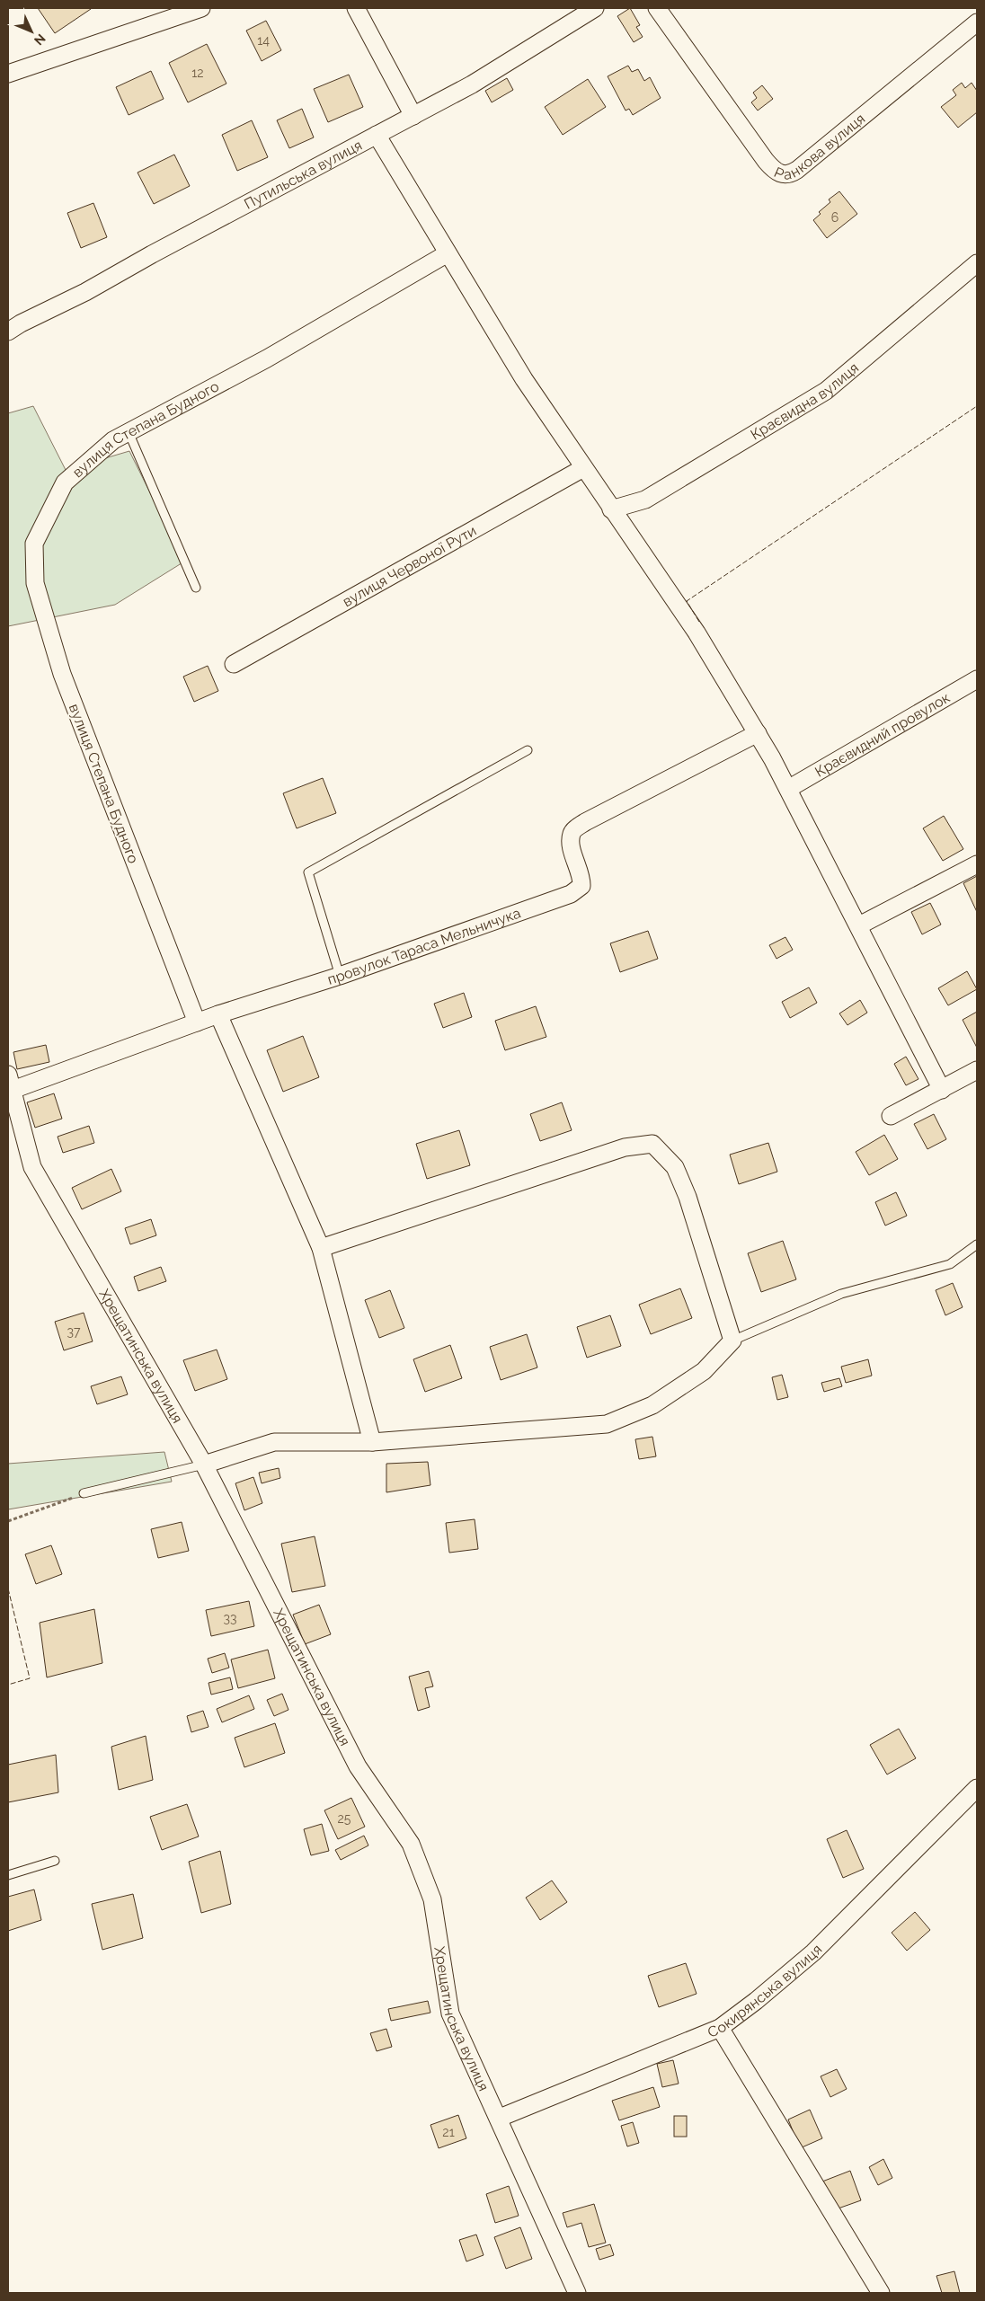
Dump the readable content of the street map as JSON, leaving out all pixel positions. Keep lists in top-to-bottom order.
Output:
{
  "streets": {
    "street": [
      "Ранкова вулиця",
      "Путильська вулиця",
      "Краєвидна вулиця",
      "вулиця Степана Будного",
      "вулиця Червоної Рути",
      "Краєвидний провулок",
      "провулок Тараса Мельничука",
      "Хрещатинська вулиця",
      "Сокирянська вулиця"
    ]
  },
  "crossings": [
    ["вулиця Степана Будного", "провулок Тараса Мельничука"],
    ["провулок Тараса Мельничука", "Хрещатинська вулиця"],
    ["Хрещатинська вулиця", "Сокирянська вулиця"]
  ],
  "house_numbers": [
    "14",
    "12",
    "6",
    "37",
    "33",
    "25",
    "21"
  ],
  "north": "bottom right"
}
